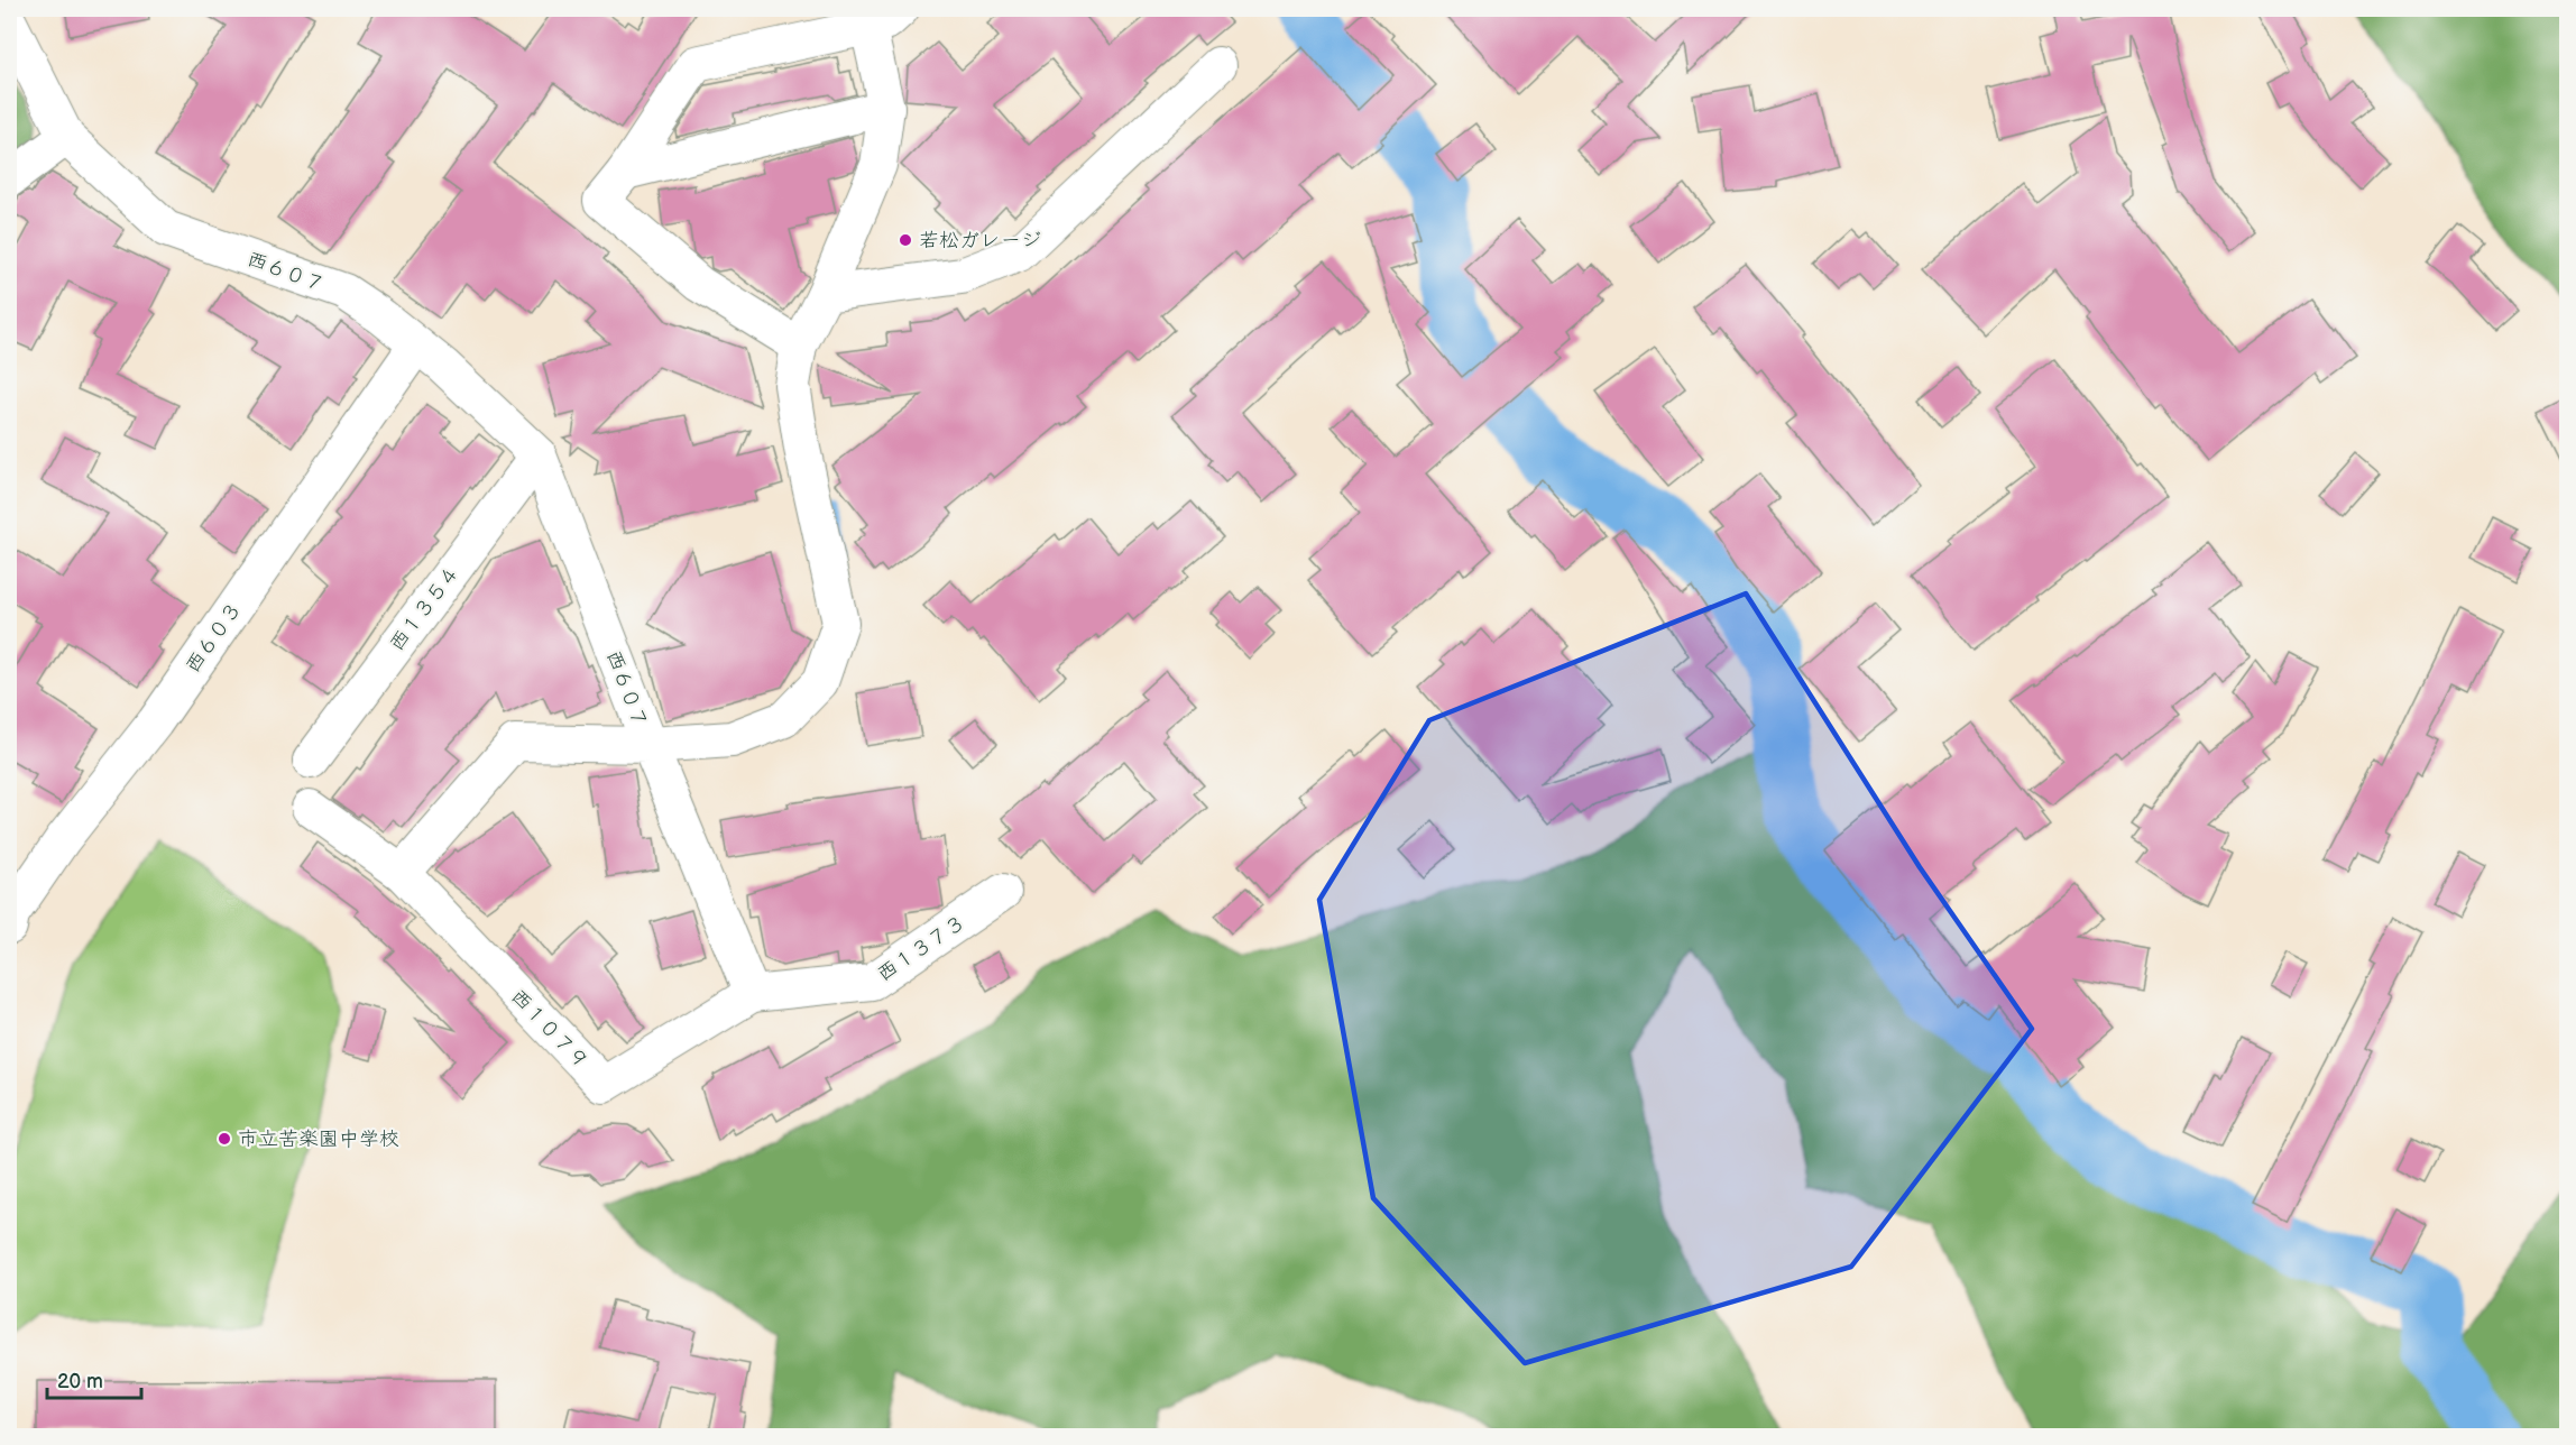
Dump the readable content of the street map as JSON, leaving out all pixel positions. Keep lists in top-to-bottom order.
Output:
{
  "streets": {
    "street": [
      "西６０７",
      "西１３５４",
      "西６０３",
      "西１３７３",
      "西１０７９"
    ]
  },
  "crossings": [
    ["西６０７", "西１３５４"],
    ["西６０７", "西６０３"],
    ["西１３７３", "西１０７９"]
  ],
  "places": ["若松ガレージ", "市立苦楽園中学校"],
  "scale_bar": "20 m"
}
